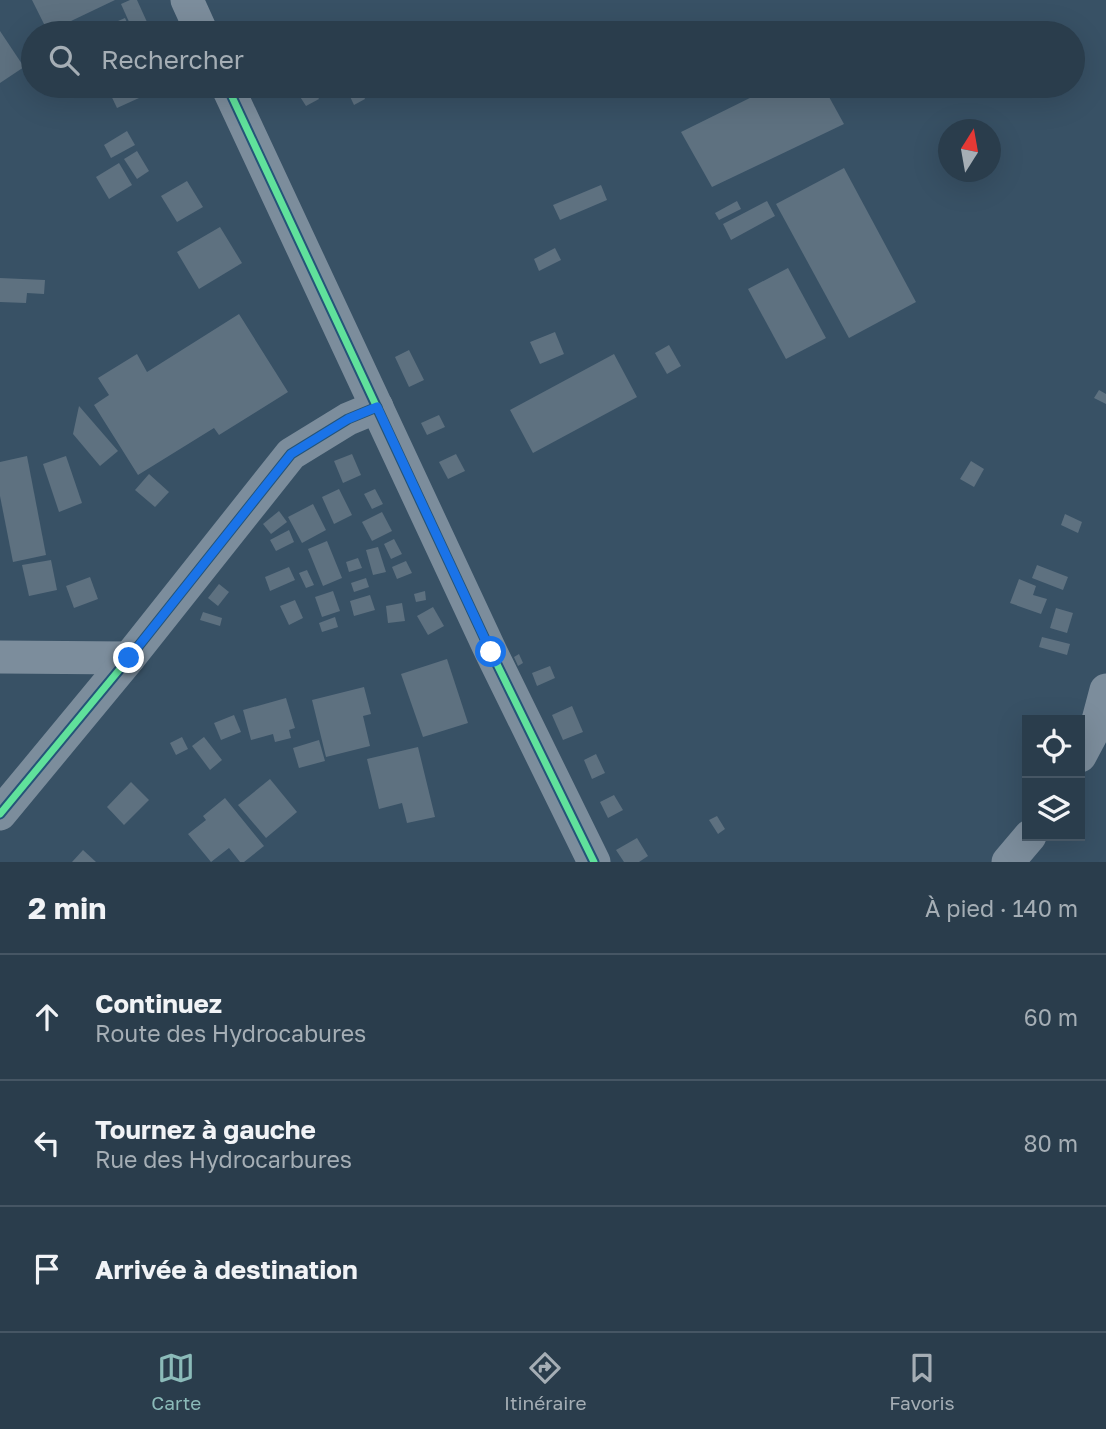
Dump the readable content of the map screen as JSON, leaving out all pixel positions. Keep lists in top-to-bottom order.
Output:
{
  "north": "top",
  "page": {
    "search": "Rechercher",
    "heading": ["2 min", "À pied · 140 m"],
    "list": [
      ["Continuez", "Route des Hydrocabures", "60 m"],
      ["Tournez à gauche", "Rue des Hydrocarbures", "80 m"],
      "Arrivée à destination"
    ],
    "nav": ["Carte", "Itinéraire", "Favoris"]
  }
}
